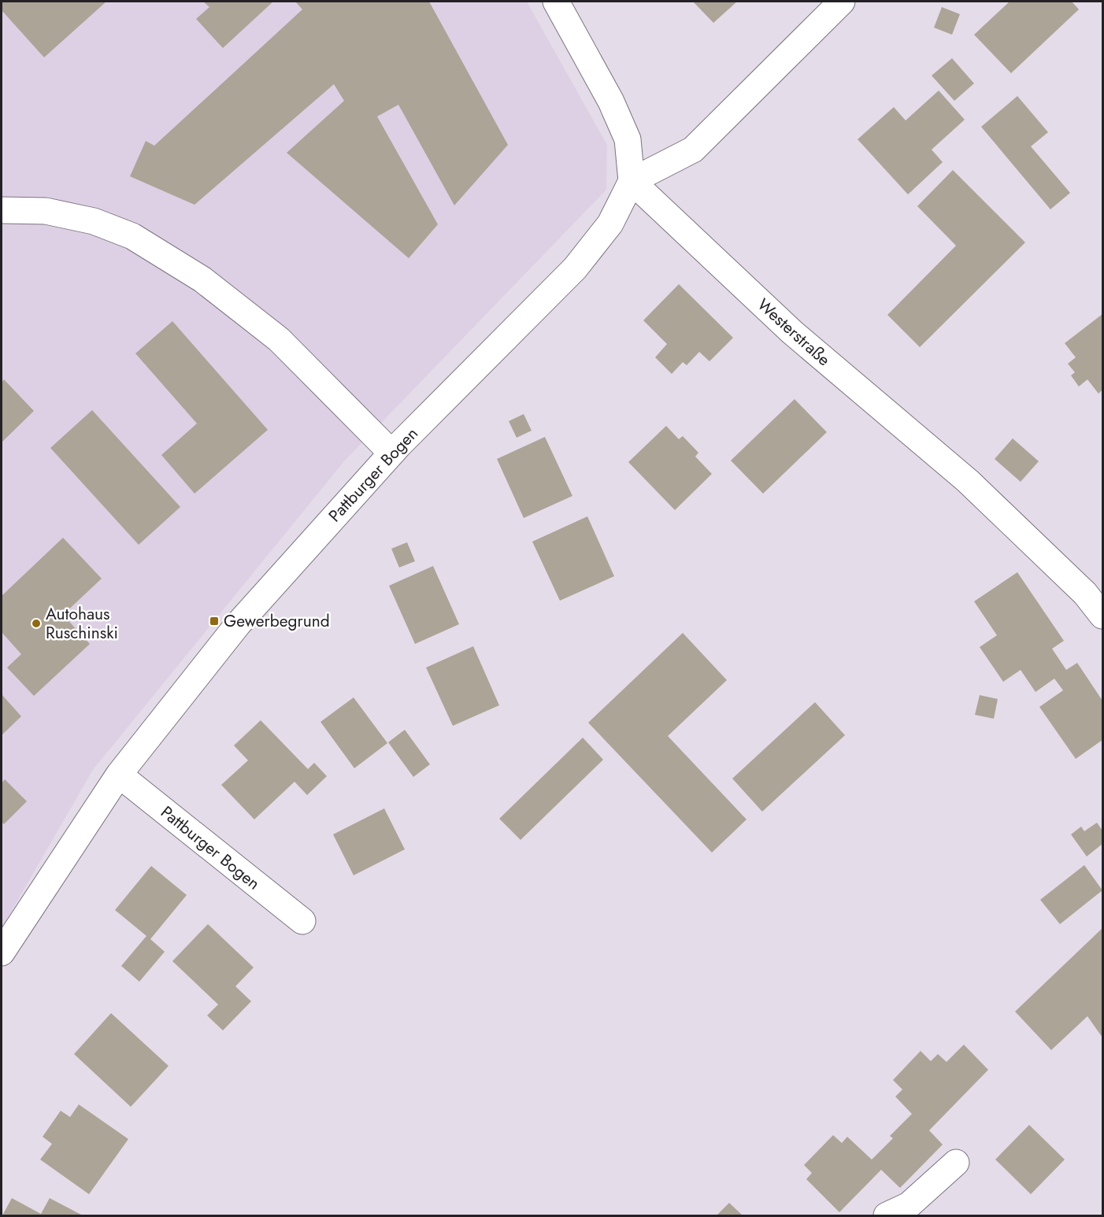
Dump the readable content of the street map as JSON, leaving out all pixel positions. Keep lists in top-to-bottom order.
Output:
{
  "streets": {
    "street": ["Westerstraße", "Pattburger Bogen"]
  },
  "crossings": [
    ["Westerstraße", "Pattburger Bogen"]
  ],
  "places": {
    "transit": ["Gewerbegrund"],
    "other": ["Autohaus Ruschinski"]
  }
}
